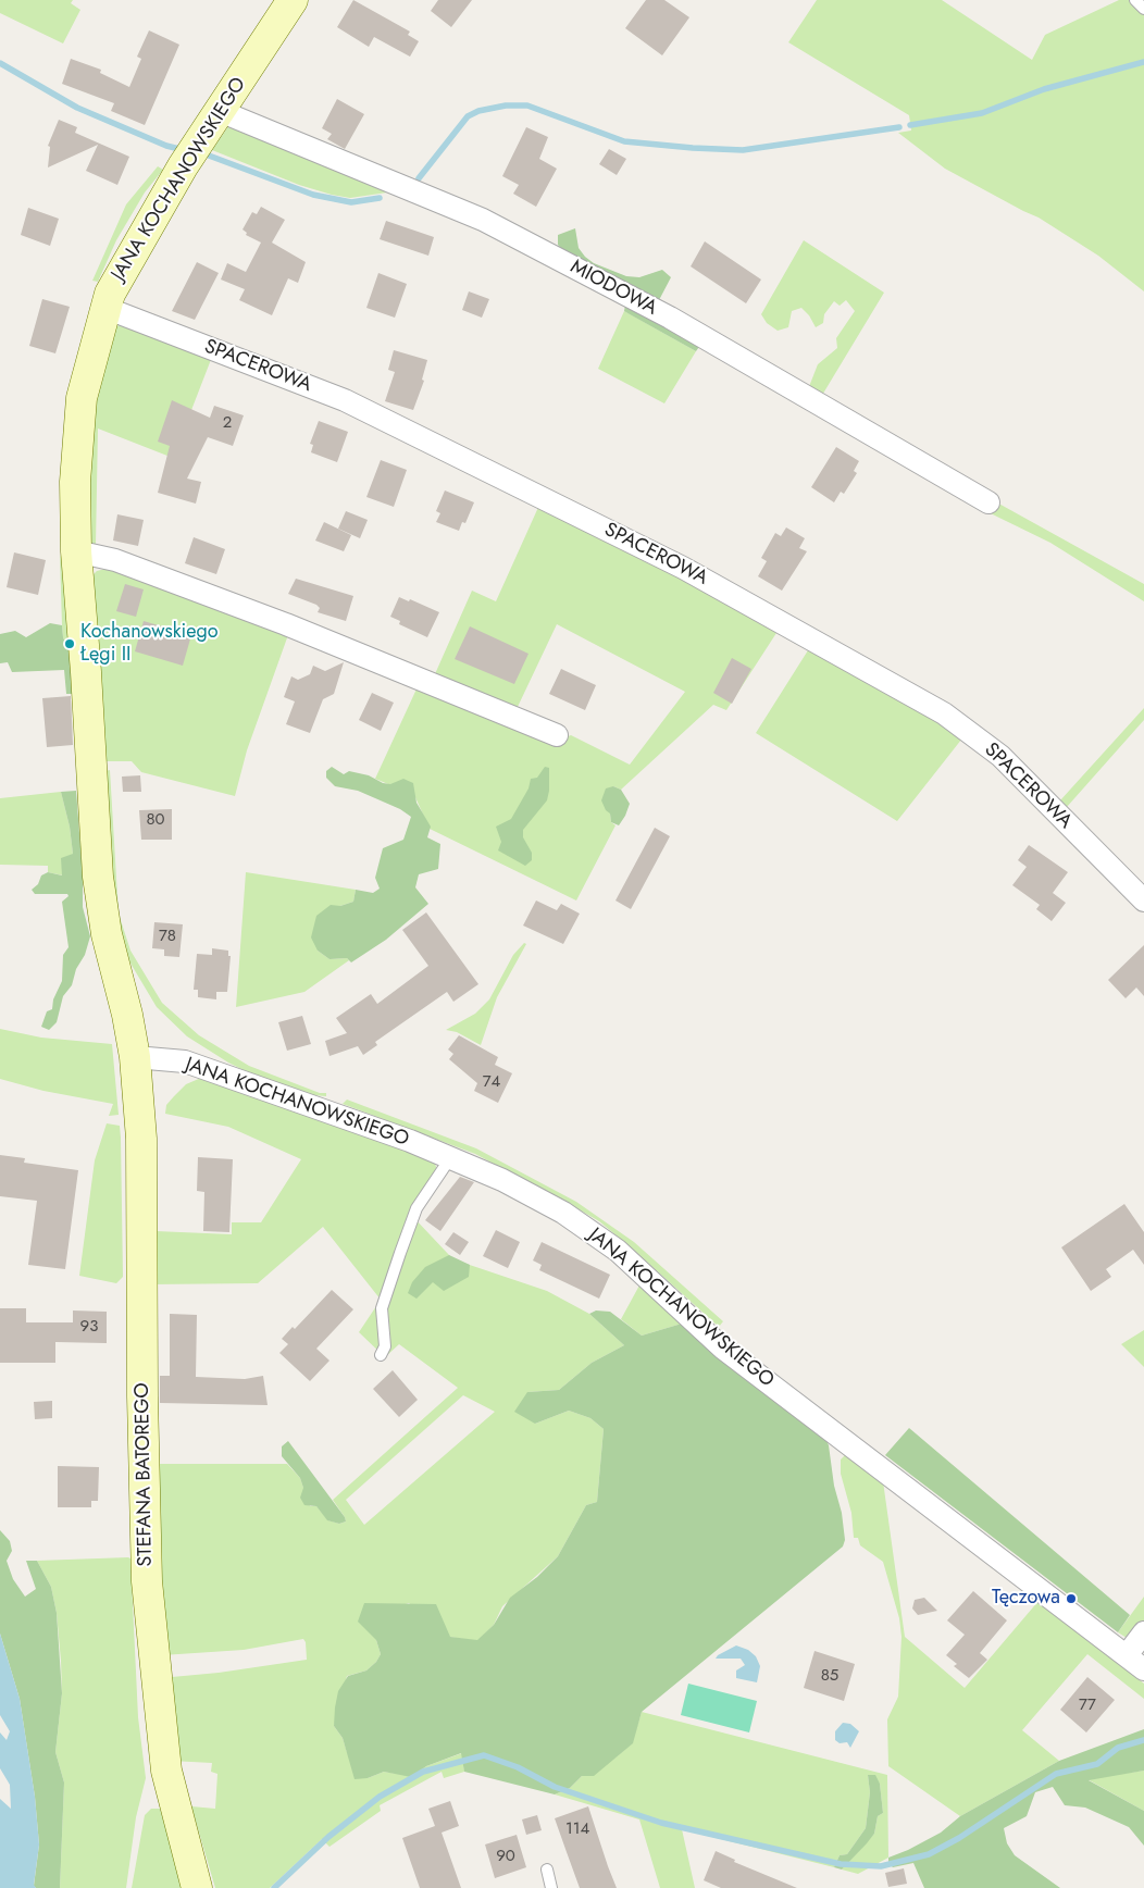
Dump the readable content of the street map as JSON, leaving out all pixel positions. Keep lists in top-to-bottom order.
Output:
{
  "streets": {
    "street": [
      "JANA KOCHANOWSKIEGO",
      "MIODOWA",
      "SPACEROWA",
      "STEFANA BATOREGO"
    ]
  },
  "crossings": [
    ["JANA KOCHANOWSKIEGO", "MIODOWA"],
    ["JANA KOCHANOWSKIEGO", "SPACEROWA"],
    ["JANA KOCHANOWSKIEGO", "STEFANA BATOREGO"]
  ],
  "places": ["Kochanowskiego Łęgi II", "Tęczowa"],
  "house_numbers": [
    "2",
    "80",
    "78",
    "74",
    "93",
    "85",
    "77",
    "114",
    "90"
  ]
}
